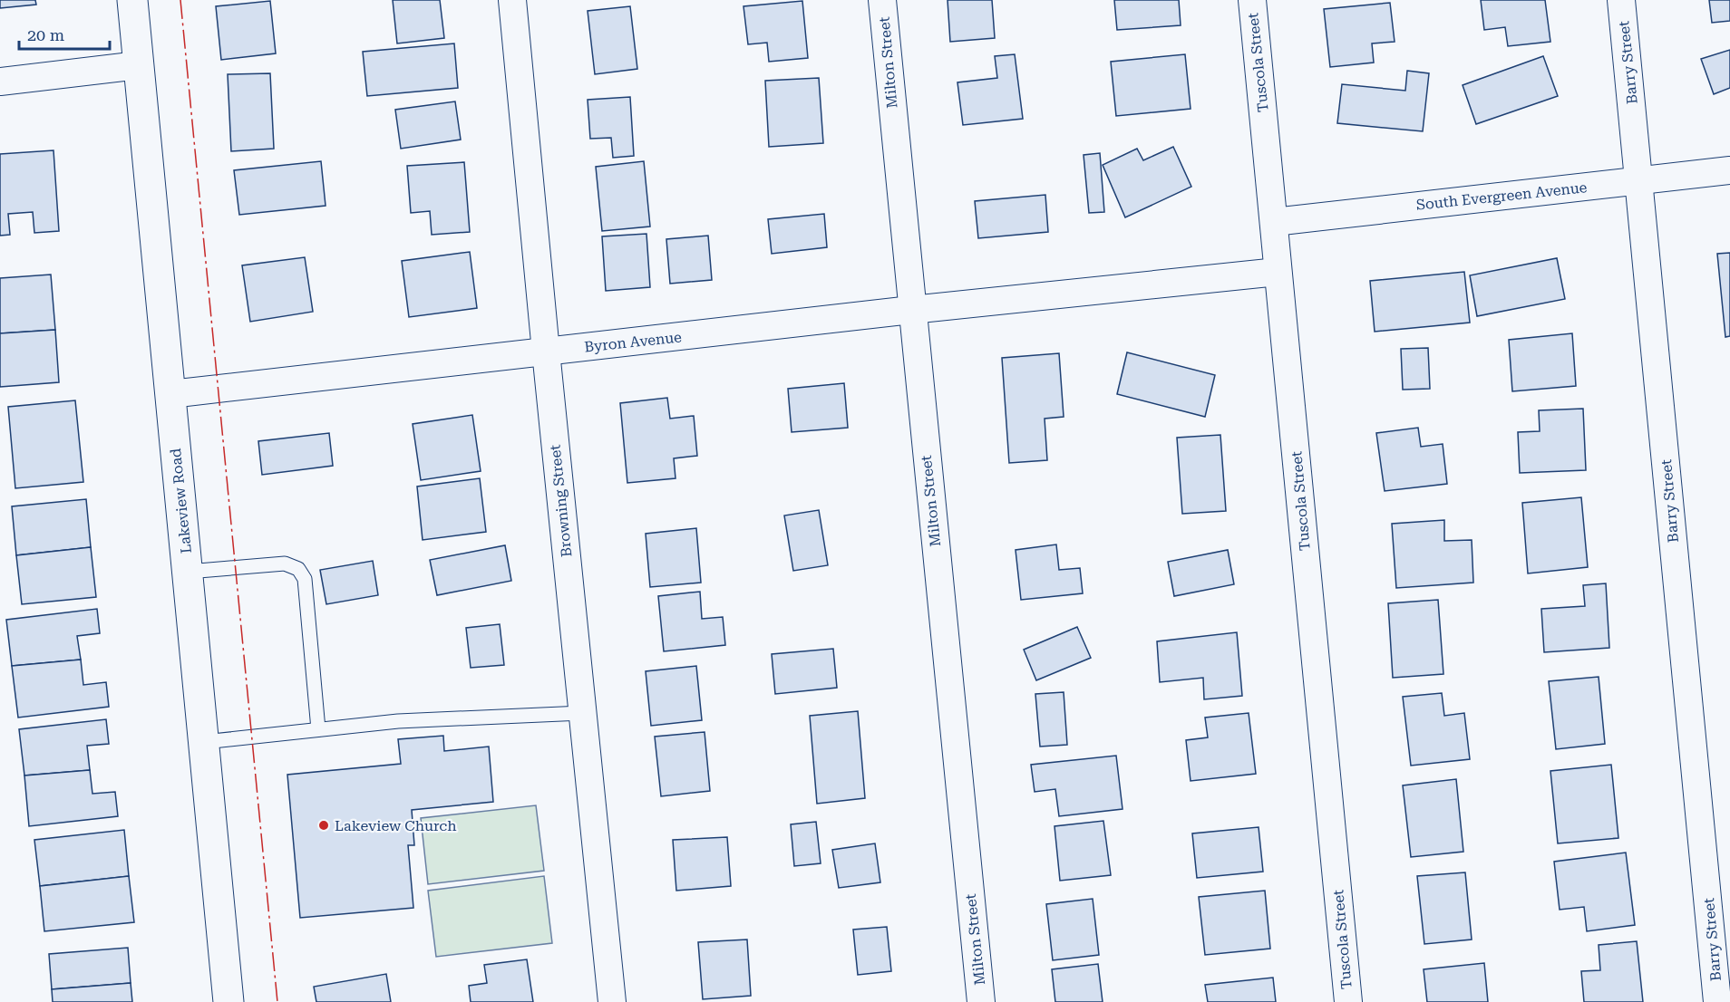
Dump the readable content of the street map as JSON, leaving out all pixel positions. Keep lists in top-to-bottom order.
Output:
{
  "streets": {
    "street": [
      "Milton Street",
      "Tuscola Street",
      "Barry Street",
      "South Evergreen Avenue",
      "Byron Avenue",
      "Lakeview Road",
      "Browning Street"
    ]
  },
  "crossings": [
    ["Milton Street", "Byron Avenue"],
    ["Tuscola Street", "South Evergreen Avenue"],
    ["Tuscola Street", "Byron Avenue"],
    ["Barry Street", "South Evergreen Avenue"],
    ["Byron Avenue", "Lakeview Road"],
    ["Byron Avenue", "Browning Street"]
  ],
  "places": ["Lakeview Church"],
  "scale_bar": "20 m"
}
